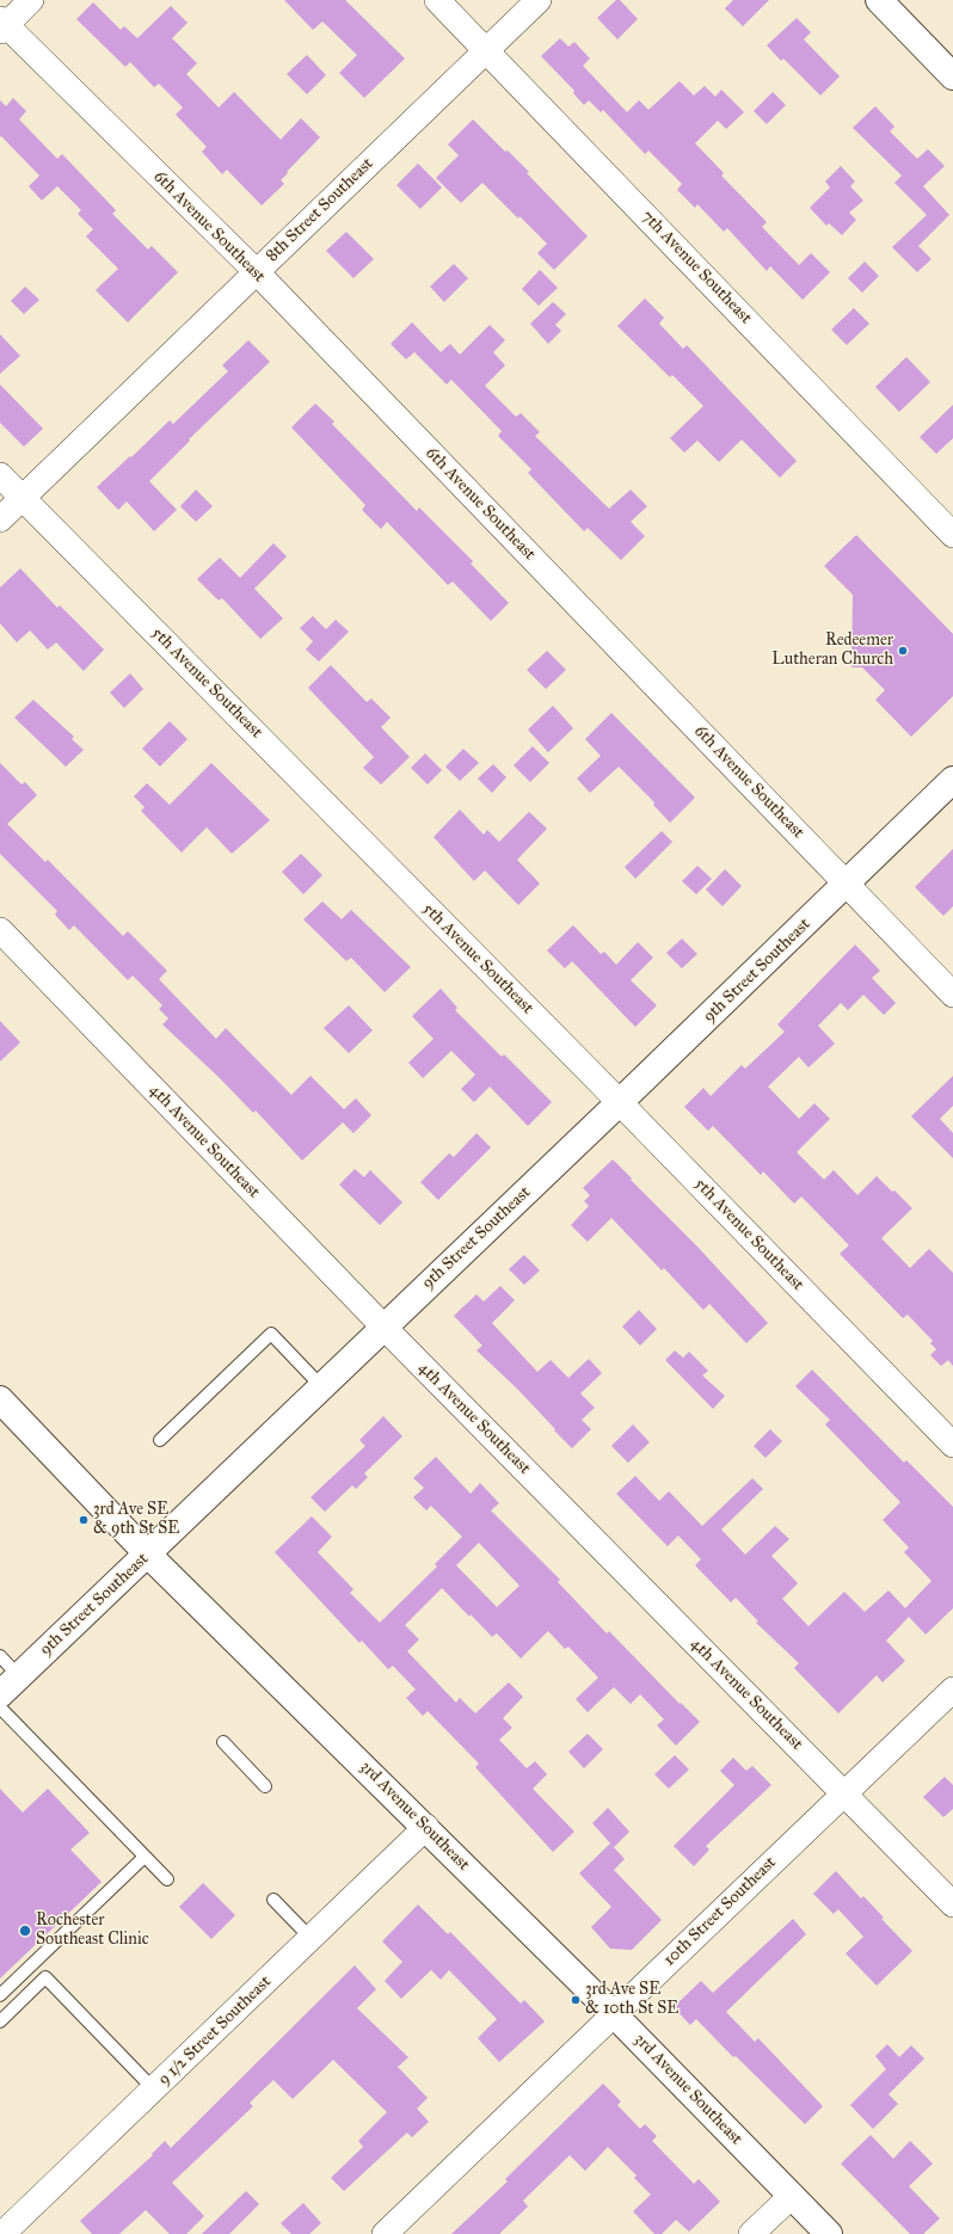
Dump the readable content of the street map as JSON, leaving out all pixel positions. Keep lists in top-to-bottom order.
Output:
{
  "streets": {
    "street": [
      "8th Street Southeast",
      "6th Avenue Southeast",
      "7th Avenue Southeast",
      "5th Avenue Southeast",
      "9th Street Southeast",
      "4th Avenue Southeast",
      "3rd Avenue Southeast",
      "10th Street Southeast",
      "9 1/2 Street Southeast"
    ]
  },
  "crossings": [
    ["8th Street Southeast", "6th Avenue Southeast"],
    ["8th Street Southeast", "7th Avenue Southeast"],
    ["8th Street Southeast", "5th Avenue Southeast"],
    ["6th Avenue Southeast", "9th Street Southeast"],
    ["5th Avenue Southeast", "9th Street Southeast"],
    ["9th Street Southeast", "4th Avenue Southeast"],
    ["9th Street Southeast", "3rd Avenue Southeast"],
    ["4th Avenue Southeast", "10th Street Southeast"],
    ["3rd Avenue Southeast", "10th Street Southeast"],
    ["3rd Avenue Southeast", "9 1/2 Street Southeast"]
  ],
  "places": [
    "Redeemer Lutheran Church",
    "3rd Ave SE & 9th St SE",
    "Rochester Southeast Clinic",
    "3rd Ave SE & 10th St SE"
  ]
}
